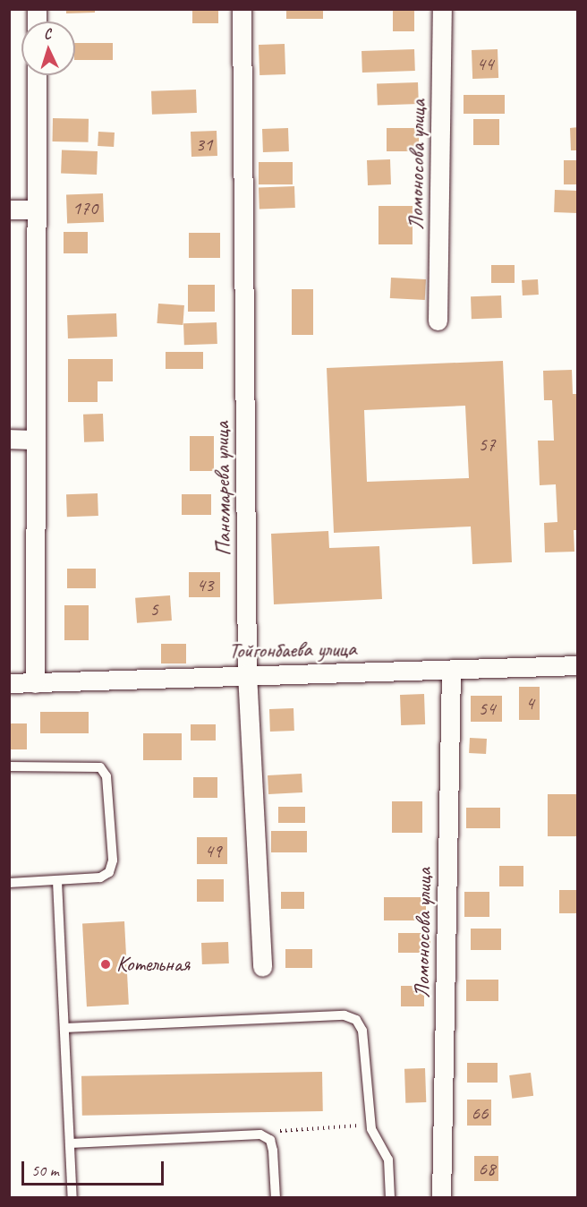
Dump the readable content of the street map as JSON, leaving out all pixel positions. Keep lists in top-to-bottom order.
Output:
{
  "streets": {
    "street": ["Ломоносова улица", "Паномарева улица", "Тойгонбаева улица"]
  },
  "crossings": [
    ["Ломоносова улица", "Тойгонбаева улица"],
    ["Паномарева улица", "Тойгонбаева улица"]
  ],
  "places": ["Котельная"],
  "house_numbers": [
    "44",
    "31",
    "170",
    "57",
    "43",
    "5",
    "4",
    "54",
    "49",
    "66",
    "68"
  ],
  "scale_bar": "50 m",
  "north": "top"
}
